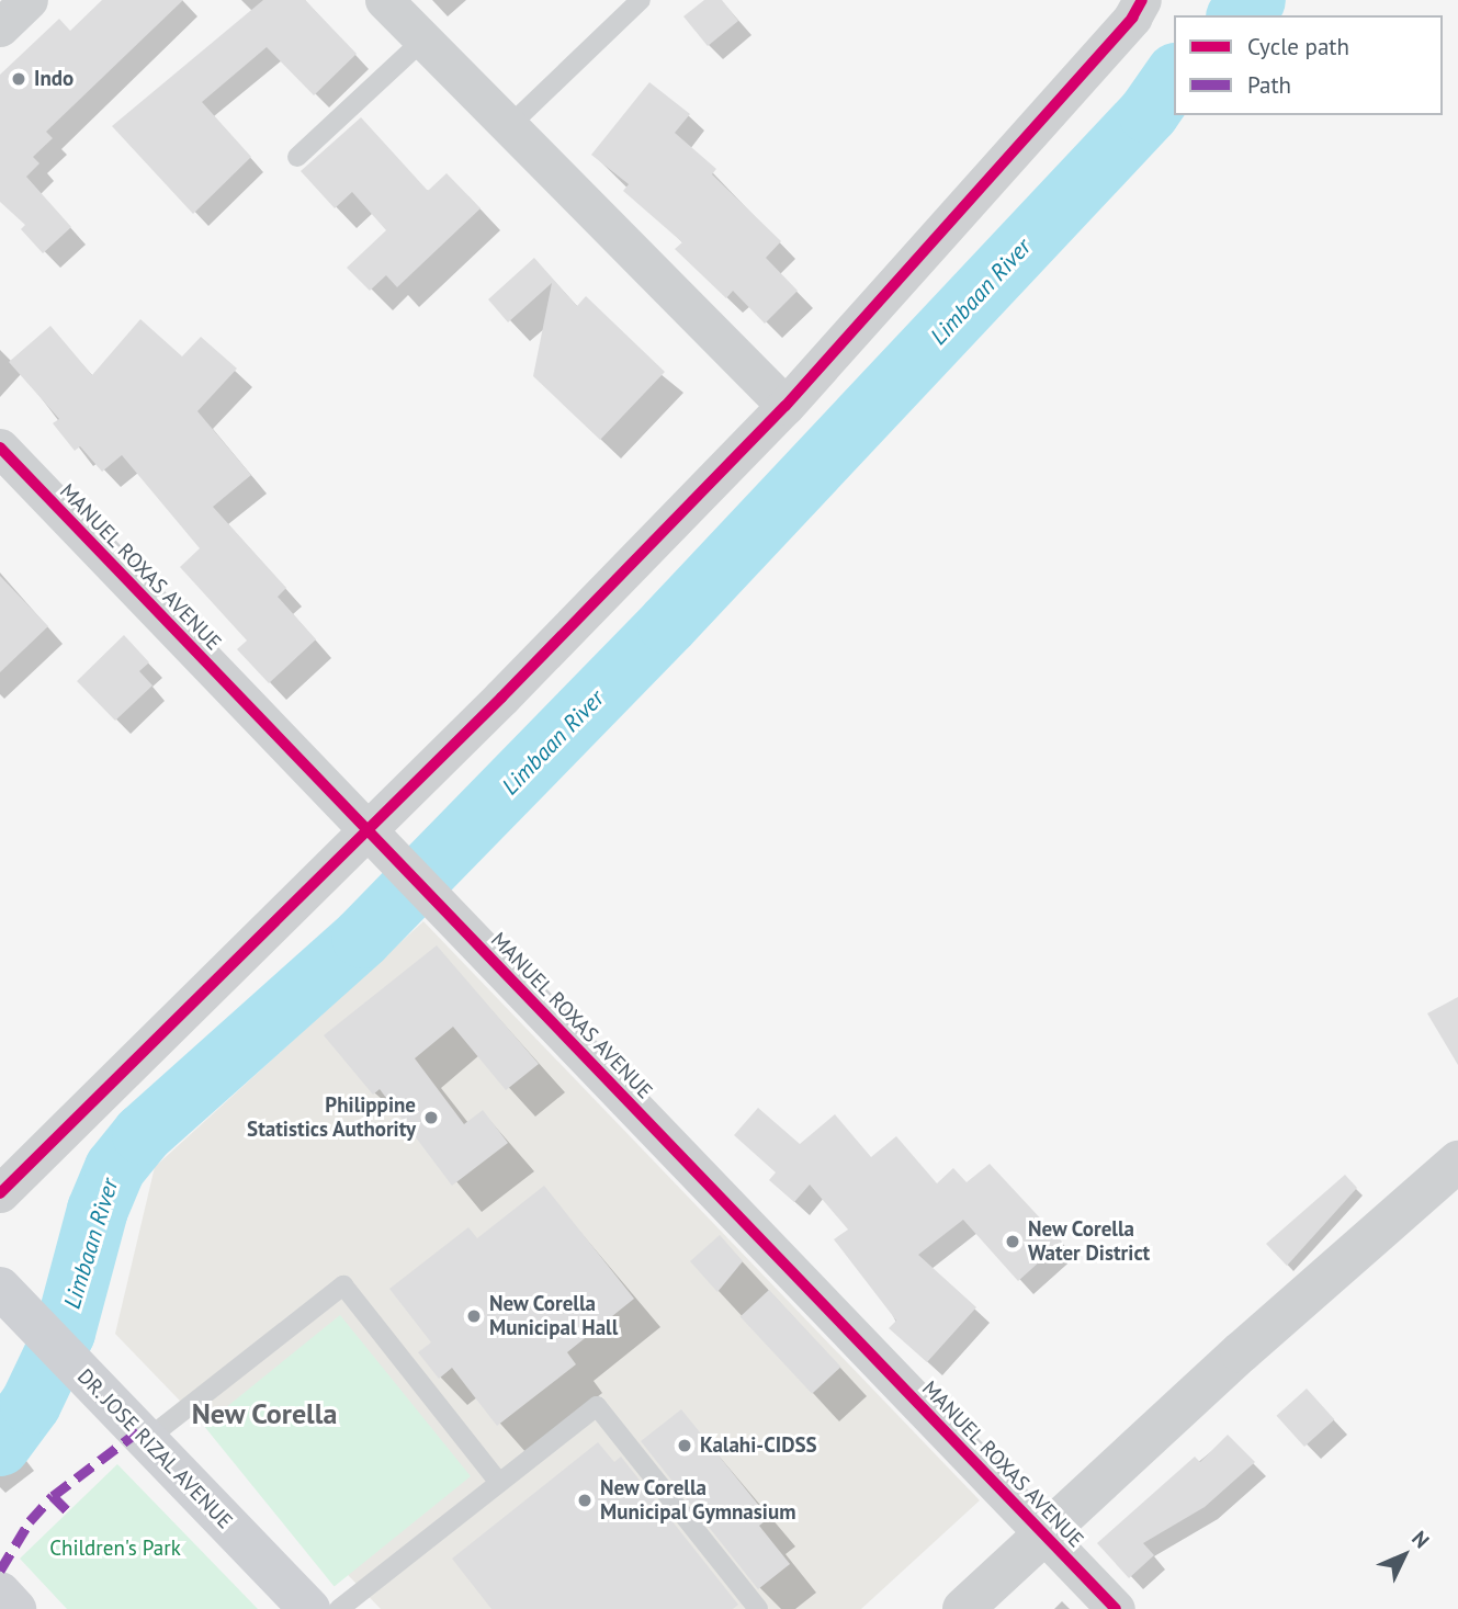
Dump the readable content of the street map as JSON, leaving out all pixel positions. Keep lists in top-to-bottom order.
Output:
{
  "streets": {
    "main road": ["DR. JOSE RIZAL AVENUE"],
    "street": ["MANUEL ROXAS AVENUE"]
  },
  "districts": ["New Corella"],
  "water": ["Limbaan River"],
  "parks": ["Children's Park"],
  "places": [
    "Indo",
    "Philippine Statistics Authority",
    "New Corella Water District",
    "New Corella Municipal Hall",
    "Kalahi-CIDSS",
    "New Corella Municipal Gymnasium"
  ],
  "legend": ["Cycle path", "Path"],
  "north": "top right"
}
